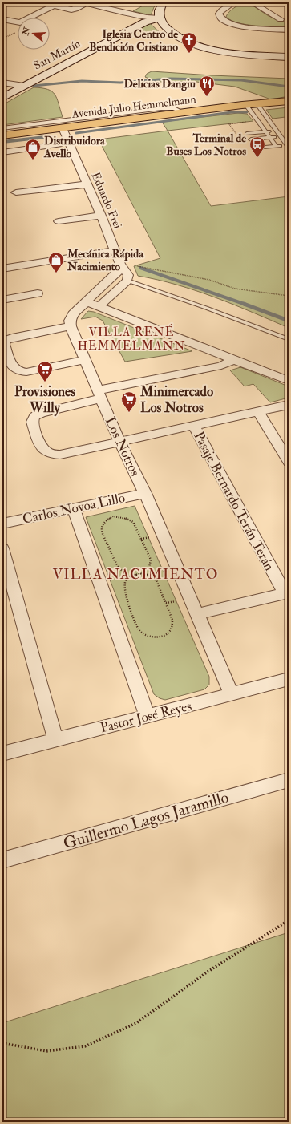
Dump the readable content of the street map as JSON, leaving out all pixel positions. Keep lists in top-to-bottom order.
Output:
{
  "streets": {
    "highway": ["Avenida Julio Hemmelmann"],
    "street": [
      "San Martín",
      "Eduardo Frei",
      "Los Notros",
      "Pasaje Bernardo Terán Terán",
      "Carlos Novoa Lillo",
      "Pastor José Reyes",
      "Guillermo Lagos Jaramillo"
    ]
  },
  "crossings": [
    ["Avenida Julio Hemmelmann", "Eduardo Frei"],
    ["Los Notros", "Carlos Novoa Lillo"],
    ["Los Notros", "Pastor José Reyes"]
  ],
  "districts": ["VILLA RENÉ HEMMELMANN", "VILLA NACIMIENTO"],
  "places": {
    "church": ["Iglesia Centro de Bendición Cristiano"],
    "restaurant": ["Delicias Dangiu"],
    "bus stop": ["Terminal de Buses Los Notros"],
    "shop": ["Distribuidora Avello", "Mecánica Rápida Nacimiento"],
    "supermarket": ["Provisiones Willy", "Minimercado Los Notros"]
  },
  "north": "left"
}
